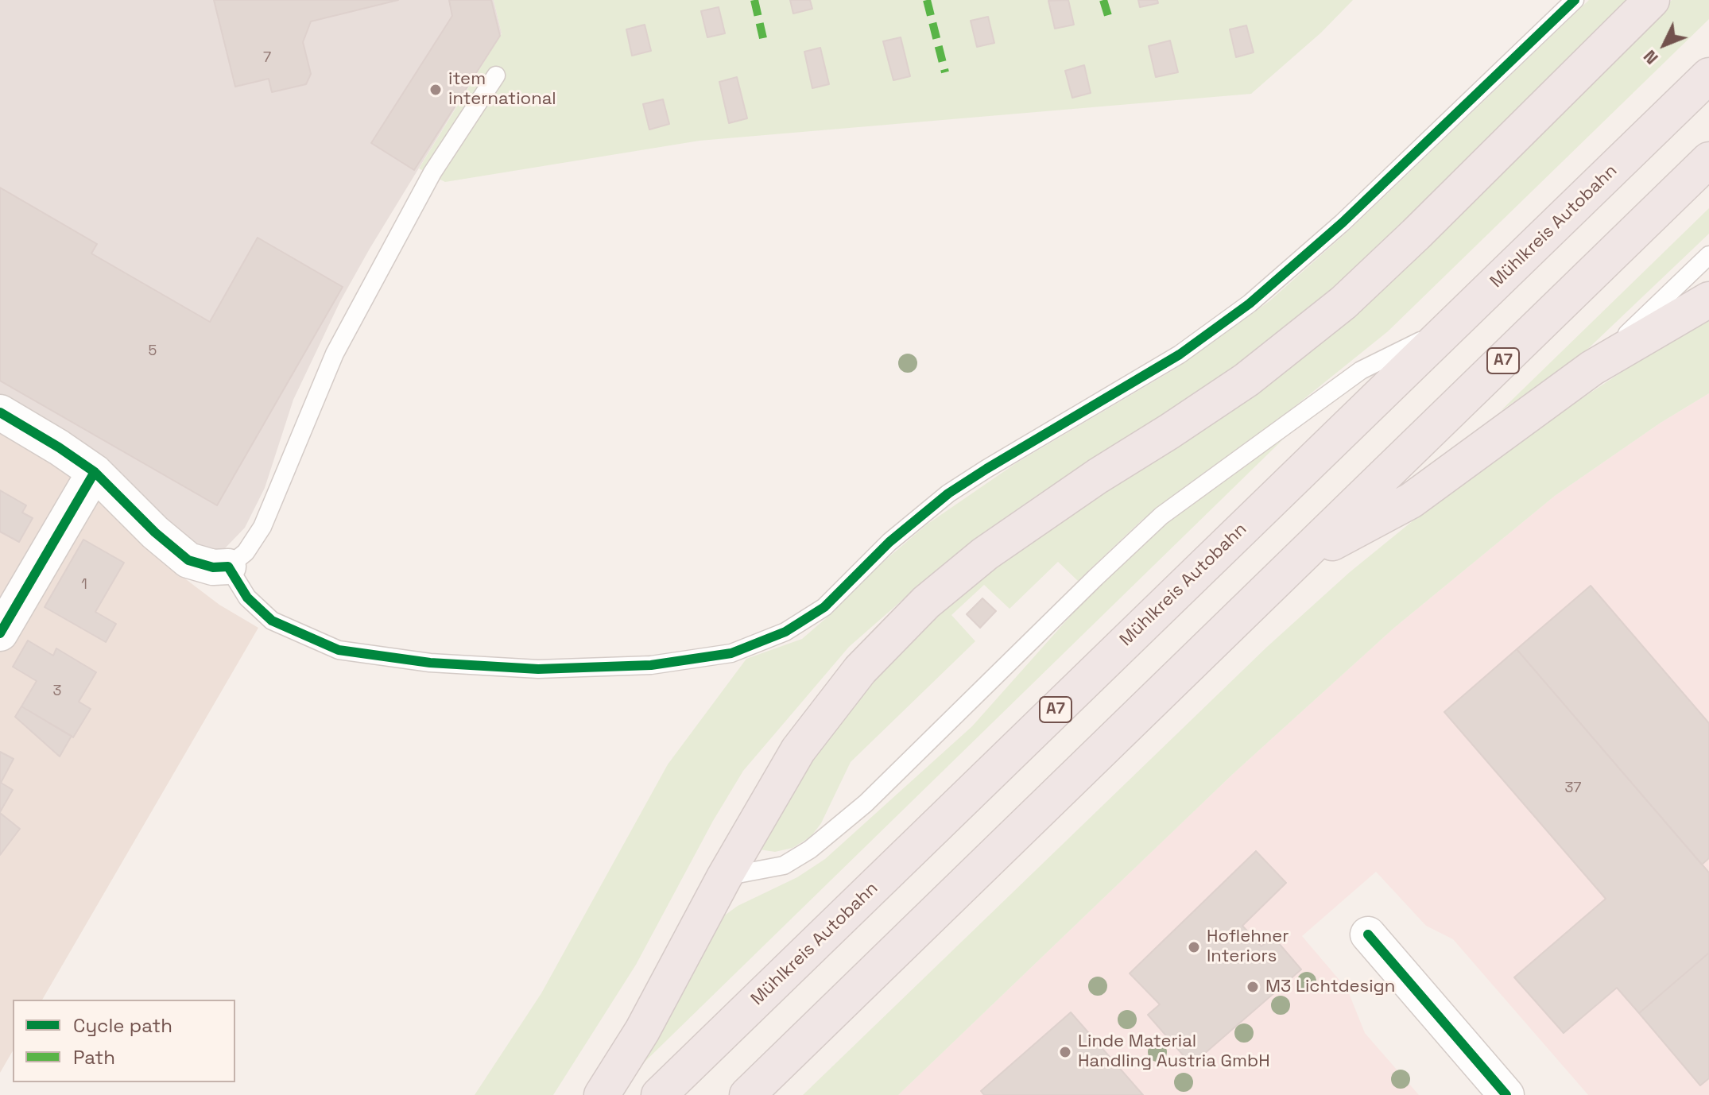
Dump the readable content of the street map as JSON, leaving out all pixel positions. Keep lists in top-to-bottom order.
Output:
{
  "streets": {
    "highway": ["Mühlkreis Autobahn", "A7"]
  },
  "places": [
    "item international",
    "Hoflehner Interiors",
    "M3 Lichtdesign",
    "Linde Material Handling Austria GmbH"
  ],
  "house_numbers": [
    "7",
    "5",
    "1",
    "3",
    "37"
  ],
  "legend": ["Cycle path", "Path"],
  "north": "bottom left"
}
